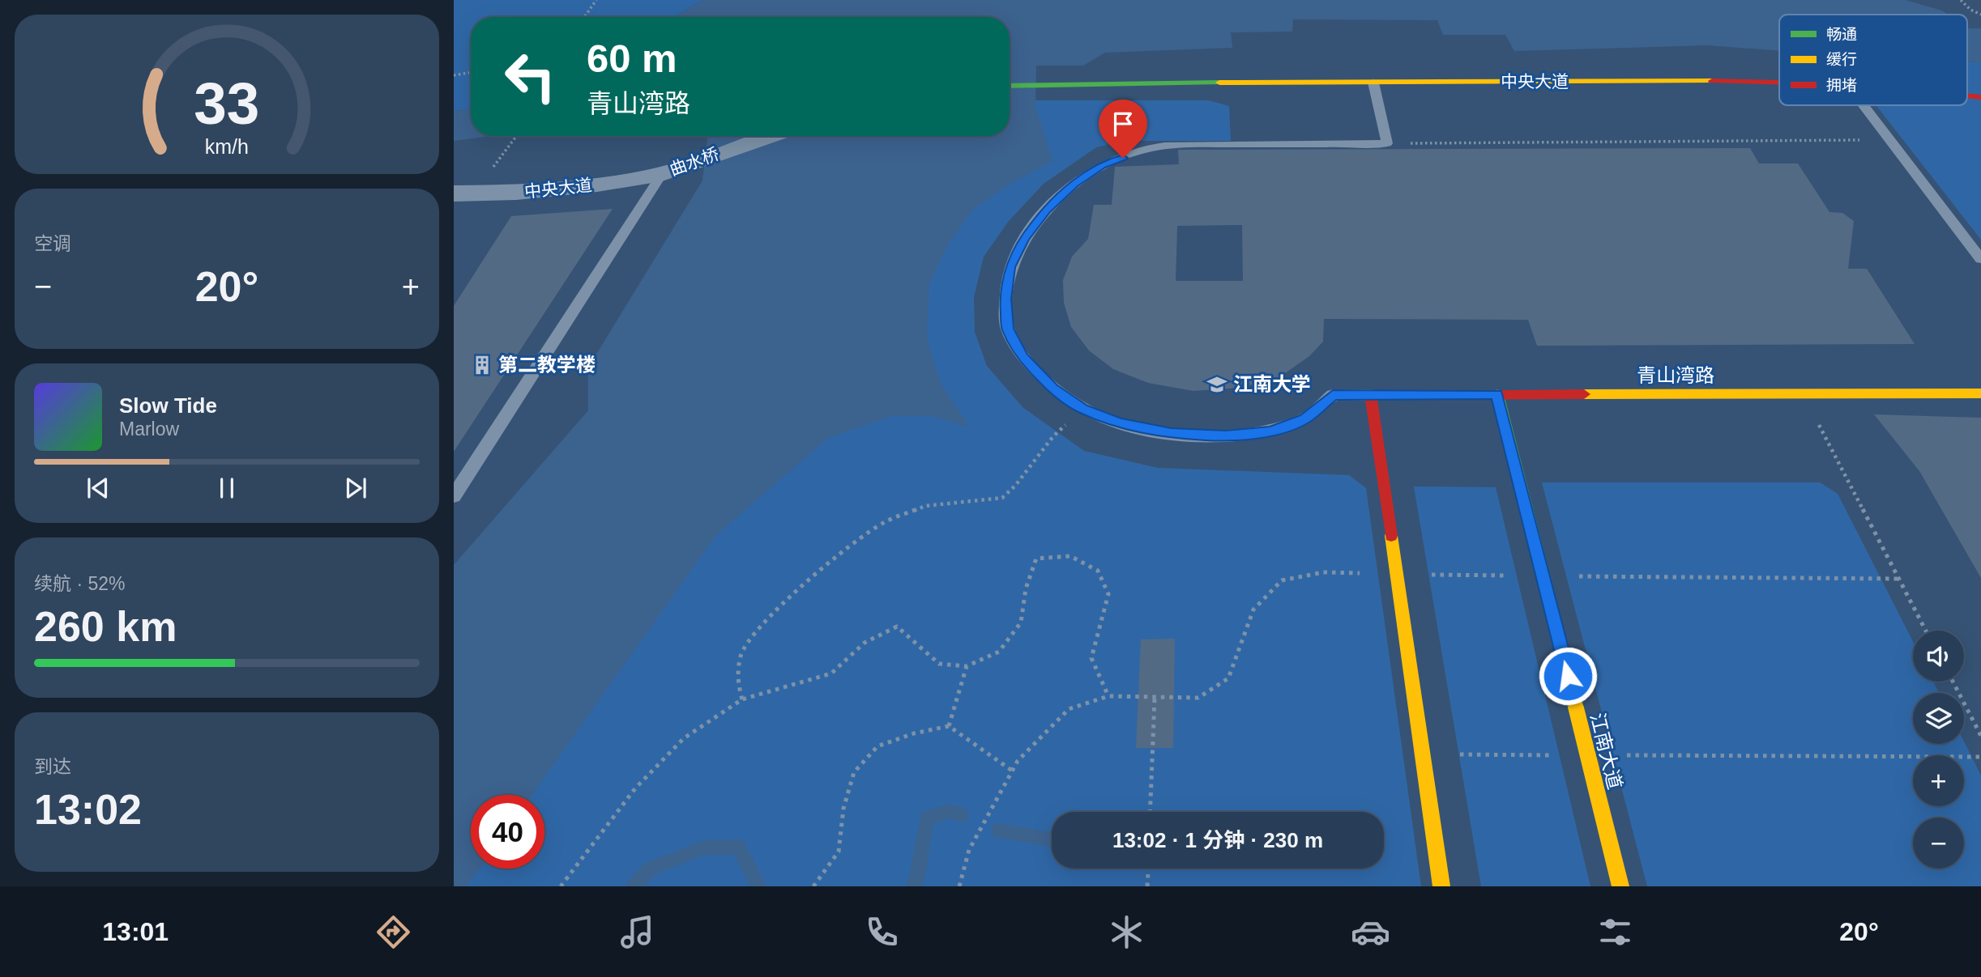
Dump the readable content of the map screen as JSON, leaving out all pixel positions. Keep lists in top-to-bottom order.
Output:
{
  "streets": {
    "street": [
      "中央大道",
      "曲水桥",
      "青山湾路",
      "江南大道"
    ]
  },
  "crossings": [
    ["中央大道", "曲水桥"],
    ["青山湾路", "江南大道"]
  ],
  "places": {
    "building": ["第二教学楼"],
    "school or university": ["江南大学"]
  },
  "legend": ["畅通", "缓行", "拥堵"],
  "page": {
    "turn": ["60 m", "青山湾路"],
    "tile": [
      "空调",
      ["续航 · 52%", "260 km"],
      ["到达", "13:02"]
    ],
    "heat": ["−", "20°", "+"],
    "song": ["Slow Tide", "Marlow"],
    "map_buttons": ["+", "−"],
    "limit": "40",
    "trip": "13:02 · 1 分钟 · 230 m",
    "tabs": ["13:01", "20°"],
    "gauge": ["33", "km/h"]
  }
}
